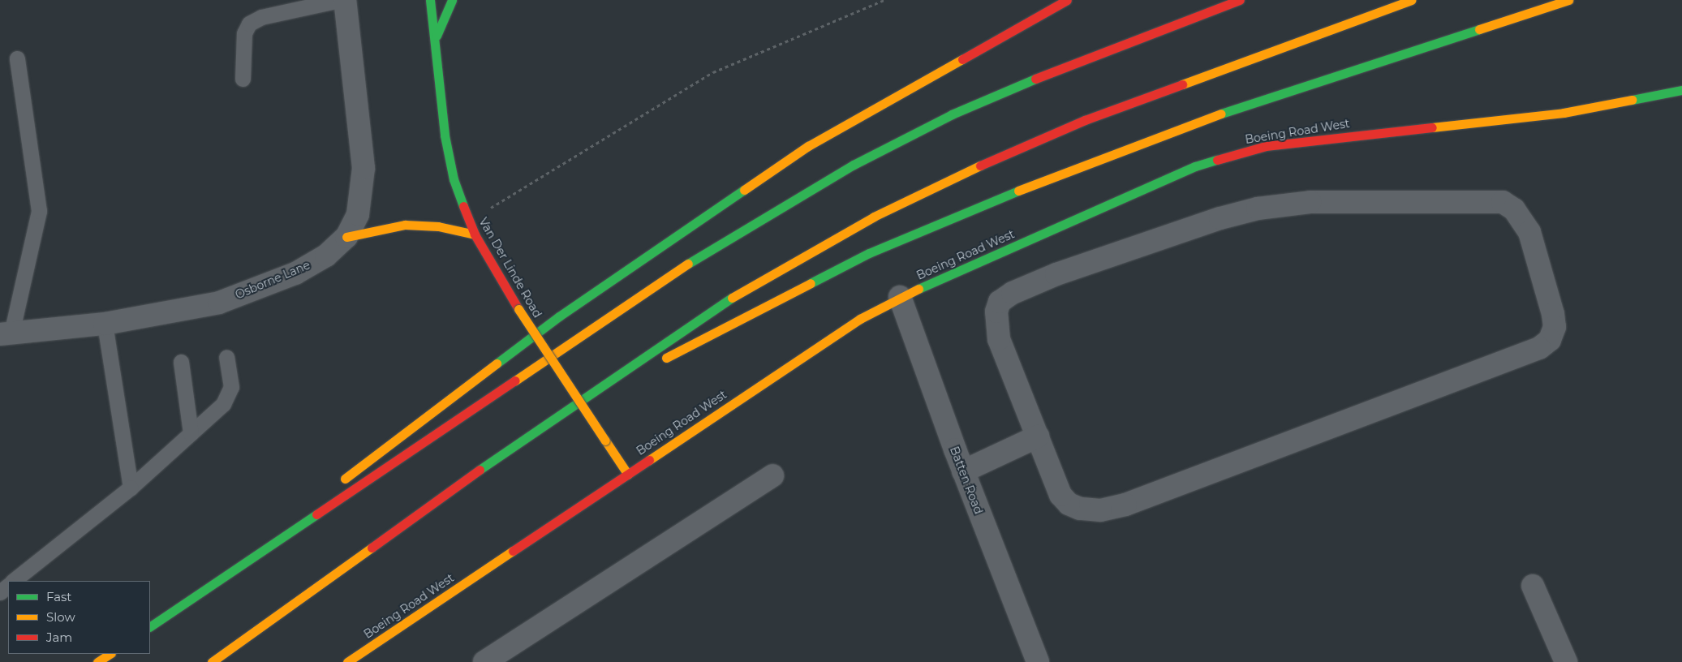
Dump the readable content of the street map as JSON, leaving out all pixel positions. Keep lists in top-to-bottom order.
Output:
{
  "streets": {
    "main road": ["Boeing Road West", "Van Der Linde Road"],
    "street": ["Osborne Lane", "Batten Road"]
  },
  "crossings": [
    ["Boeing Road West", "Van Der Linde Road"],
    ["Boeing Road West", "Batten Road"]
  ],
  "legend": ["Fast", "Slow", "Jam"]
}
